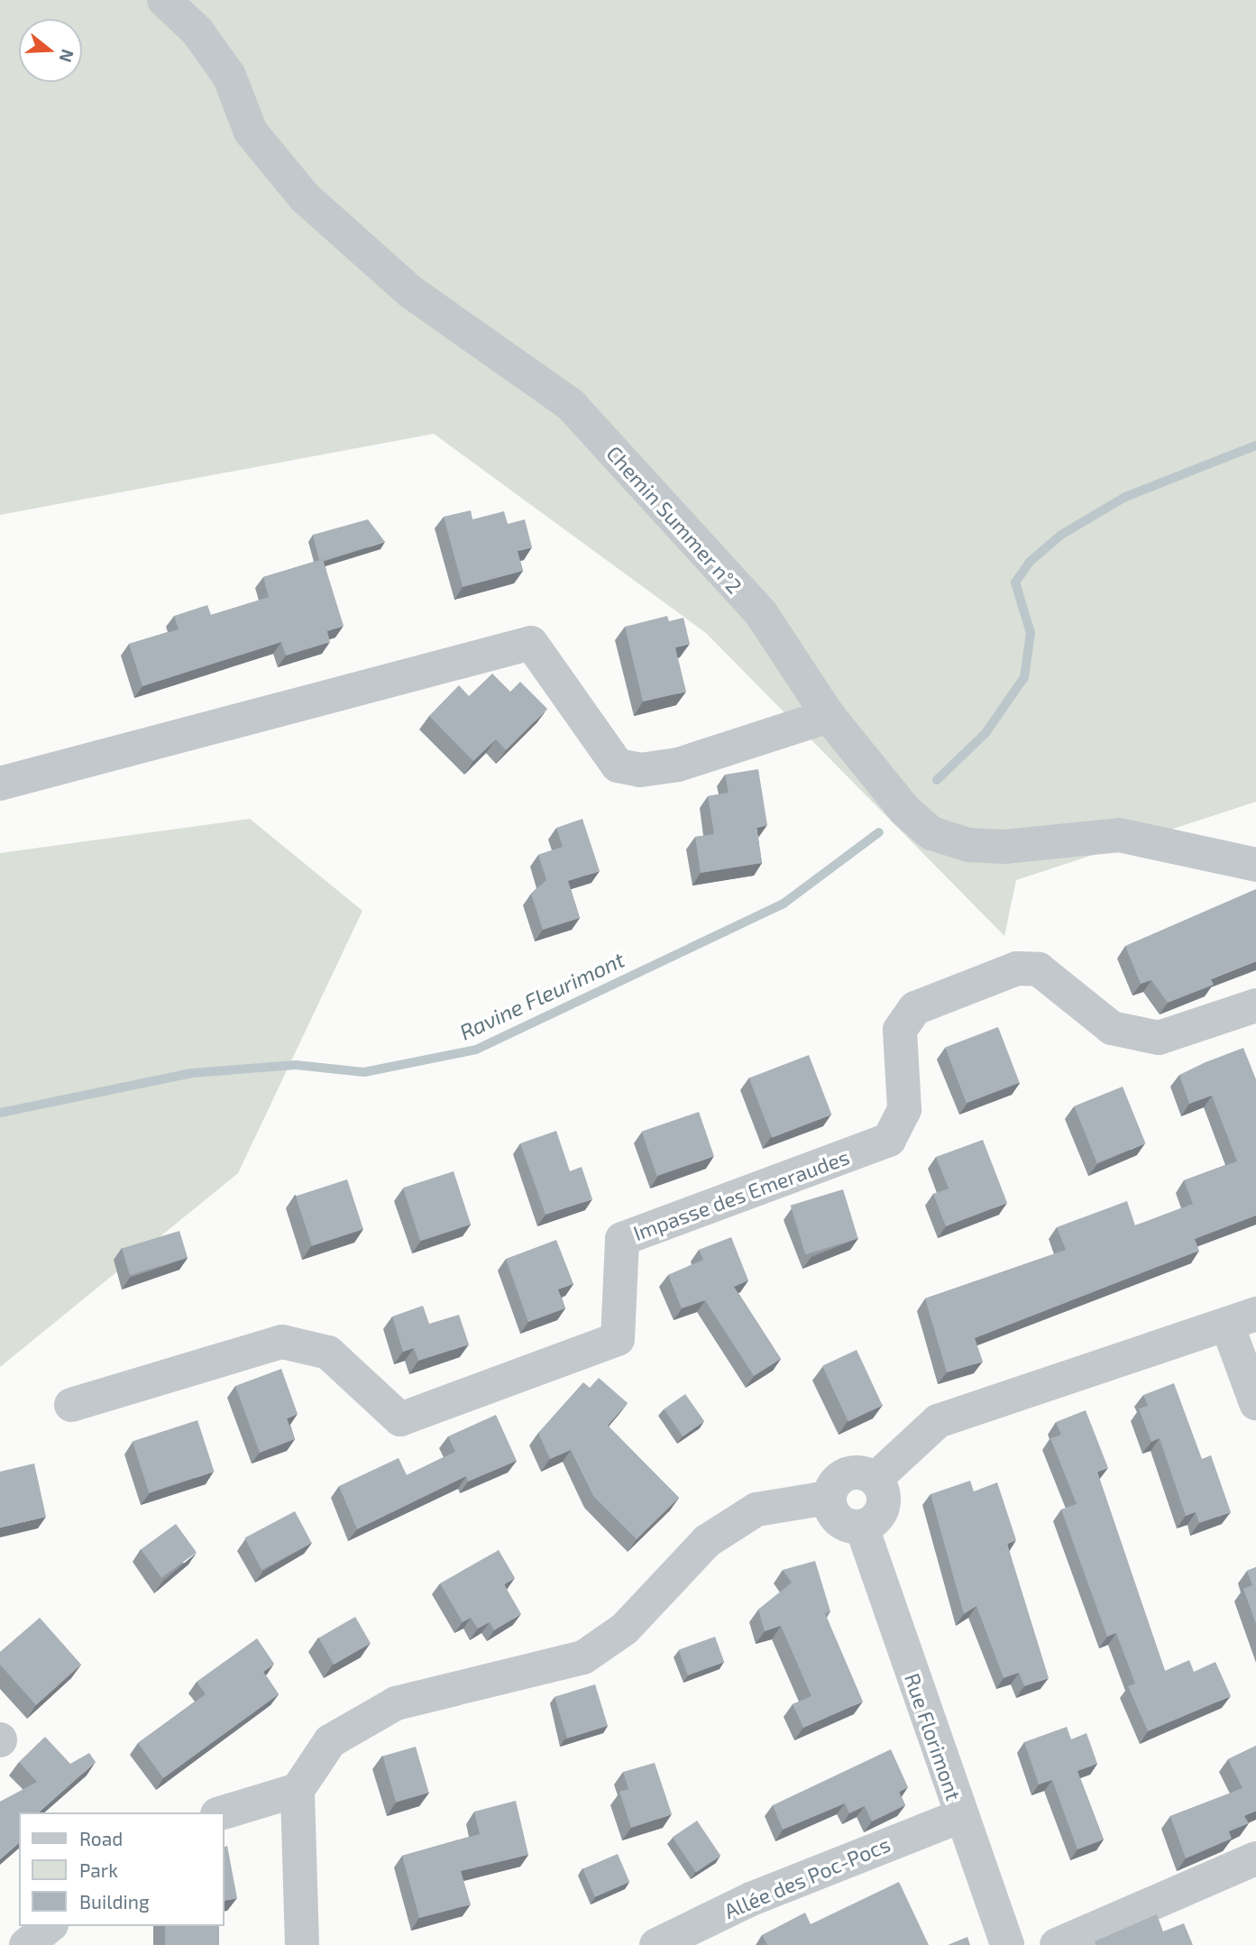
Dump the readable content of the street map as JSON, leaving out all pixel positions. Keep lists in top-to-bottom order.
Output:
{
  "streets": {
    "street": [
      "Chemin Summer n°2",
      "Impasse des Emeraudes",
      "Rue Florimont",
      "Allée des Poc-Pocs"
    ]
  },
  "crossings": [
    ["Rue Florimont", "Allée des Poc-Pocs"]
  ],
  "water": ["Ravine Fleurimont"],
  "legend": ["Road", "Park", "Building"],
  "north": "right"
}
